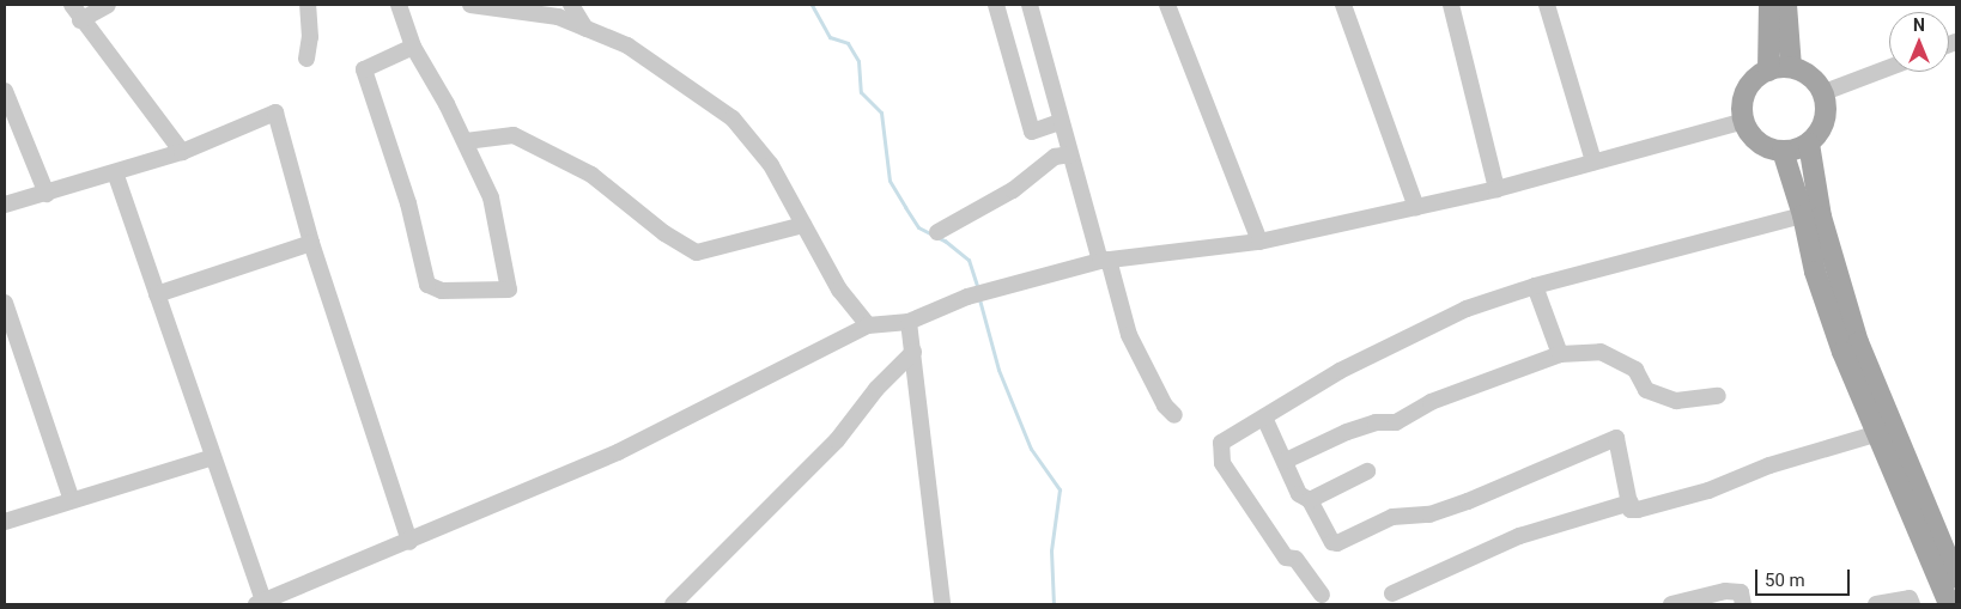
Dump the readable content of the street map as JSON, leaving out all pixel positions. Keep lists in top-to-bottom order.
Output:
{
  "scale_bar": "50 m",
  "north": "top"
}
